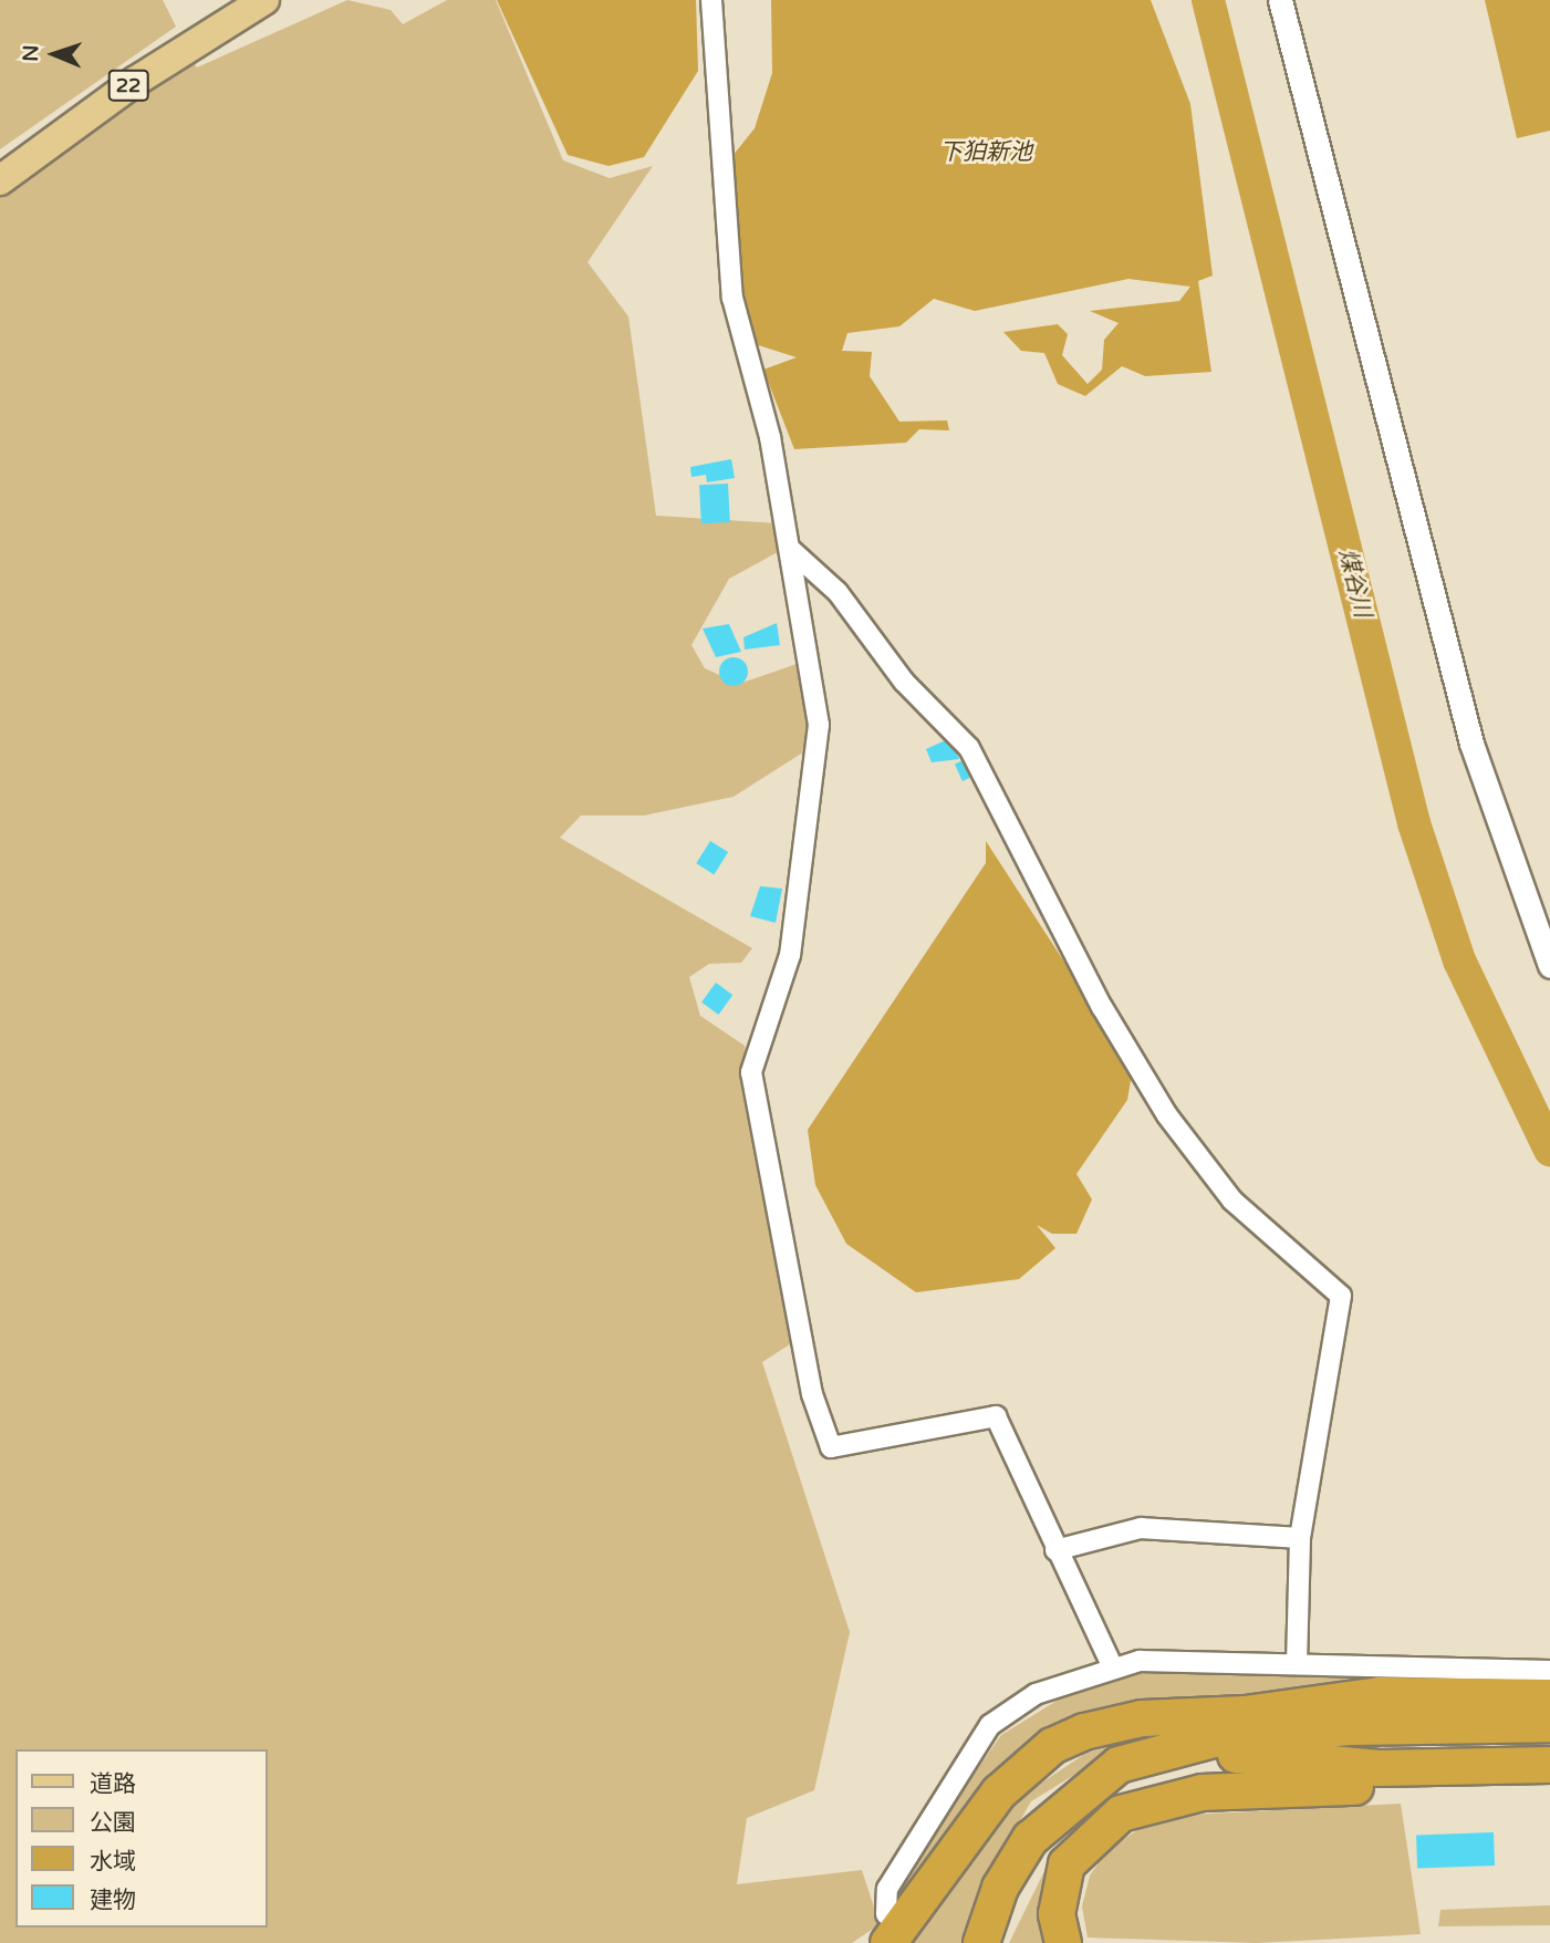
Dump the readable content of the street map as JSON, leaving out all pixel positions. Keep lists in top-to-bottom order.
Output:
{
  "streets": {
    "main road": ["22"]
  },
  "water": ["下狛新池", "煤谷川"],
  "legend": [
    "道路",
    "公園",
    "水域",
    "建物"
  ],
  "north": "left"
}
